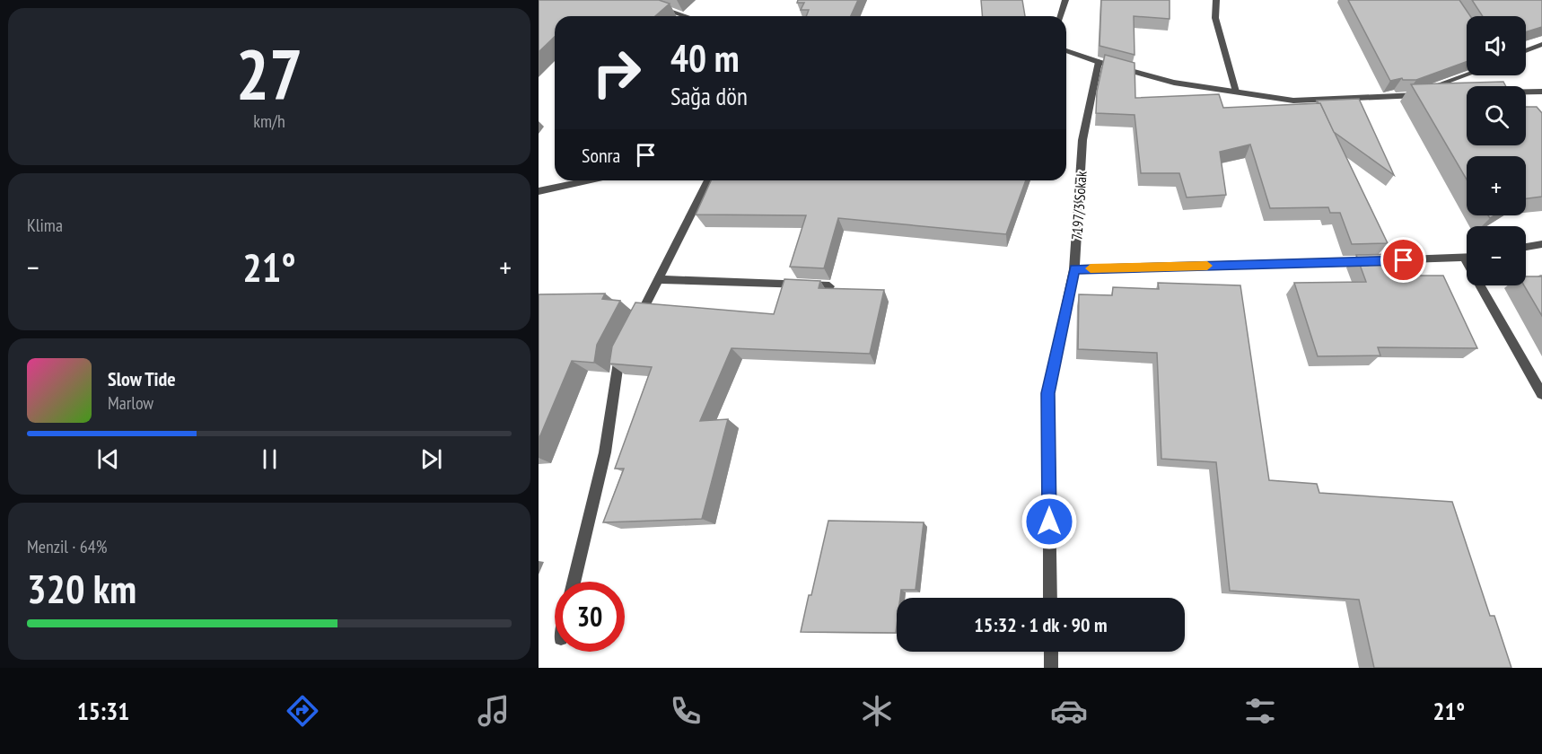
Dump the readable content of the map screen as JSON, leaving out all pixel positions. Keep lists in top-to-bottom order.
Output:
{
  "streets": {
    "street": ["7197/3 Sokak"]
  },
  "page": {
    "tile": [
      ["27", "km/h"],
      "Klima",
      ["Menzil · 64%", "320 km"]
    ],
    "map_buttons": ["+", "−"],
    "turn": ["40 m", "Sağa dön"],
    "then": "Sonra",
    "heat": ["−", "21°", "+"],
    "song": ["Slow Tide", "Marlow"],
    "limit": "30",
    "trip": "15:32 · 1 dk · 90 m",
    "tabs": ["15:31", "21°"]
  }
}
